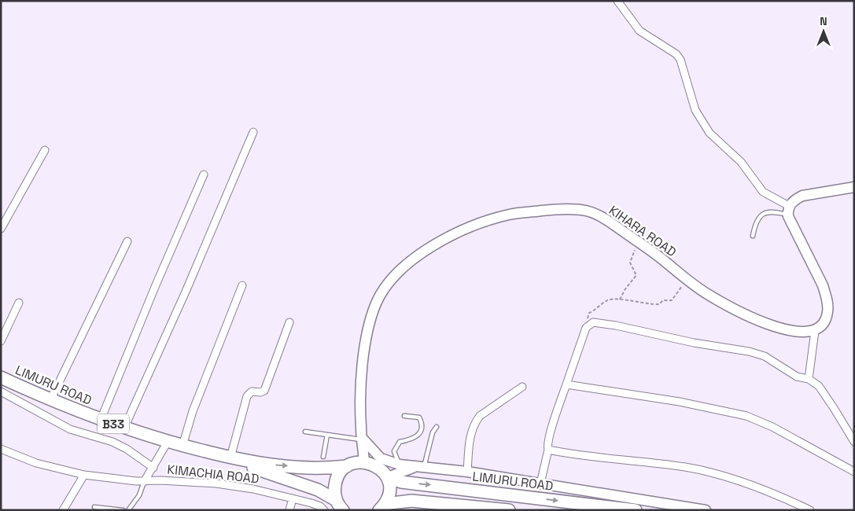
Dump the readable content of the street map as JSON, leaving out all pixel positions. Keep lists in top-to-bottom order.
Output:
{
  "streets": {
    "highway": ["LIMURU ROAD", "B33"],
    "main road": ["KIHARA ROAD"],
    "street": ["KIMACHIA ROAD"]
  },
  "crossings": [
    ["KIHARA ROAD", "LIMURU ROAD"]
  ],
  "north": "top"
}
